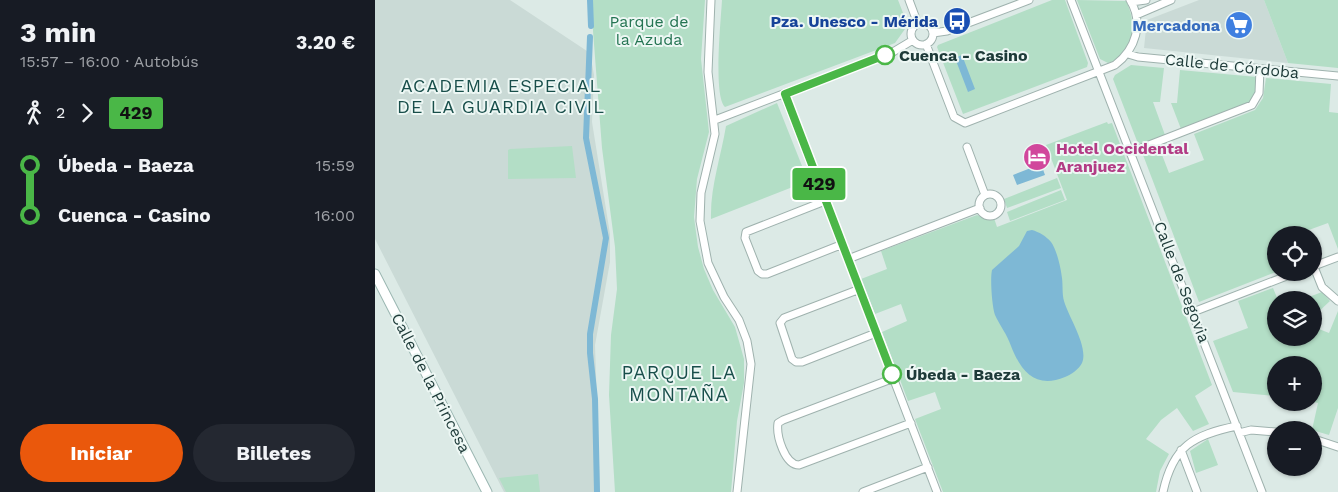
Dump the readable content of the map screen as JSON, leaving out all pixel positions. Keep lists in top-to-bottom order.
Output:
{
  "streets": {
    "street": ["Calle de Córdoba", "Calle de Segovia", "Calle de la Princesa"]
  },
  "districts": ["ACADEMIA ESPECIAL DE LA GUARDIA CIVIL", "PARQUE LA MONTAÑA"],
  "parks": ["Parque de la Azuda"],
  "places": {
    "bus stop": ["Pza. Unesco - Mérida"],
    "supermarket": ["Mercadona"],
    "other": ["Cuenca - Casino", "Úbeda - Baeza"],
    "hotel": ["Hotel Occidental Aranjuez"]
  },
  "lines": ["bus line 429"],
  "page": {
    "heading": ["3 min", "15:57 – 16:00 · Autobús", "3.20 €"],
    "on_map": "429",
    "legs": ["2", "429"],
    "list": [
      {
        "name": "Úbeda - Baeza",
        "value": "15:59"
      },
      {
        "name": "Cuenca - Casino",
        "value": "16:00"
      }
    ],
    "map_buttons": ["+", "−"],
    "buttons": ["Iniciar", "Billetes"]
  }
}
